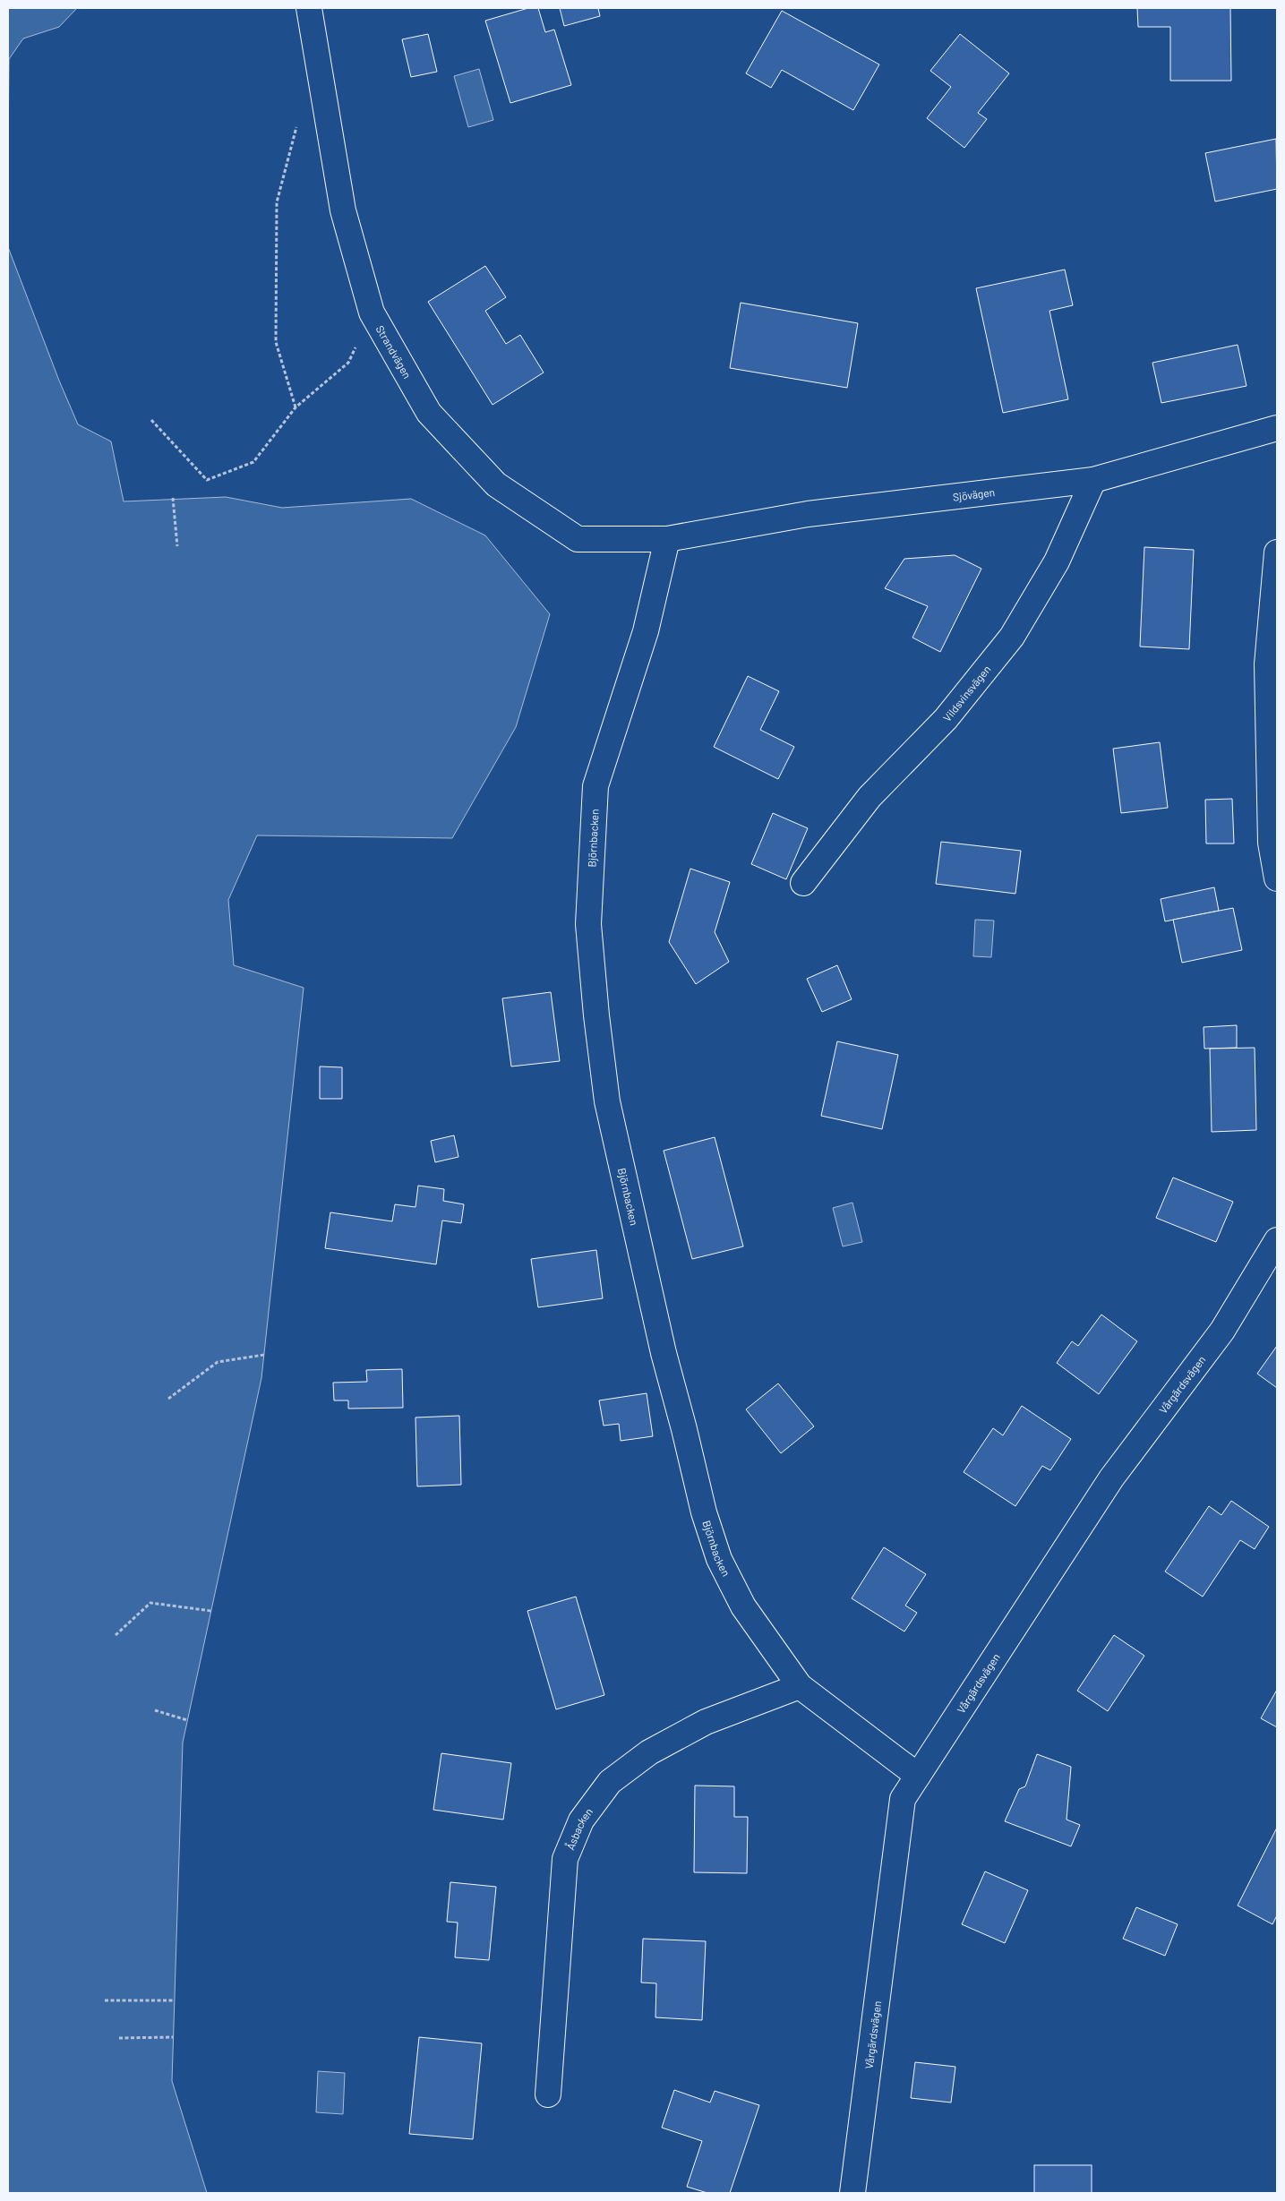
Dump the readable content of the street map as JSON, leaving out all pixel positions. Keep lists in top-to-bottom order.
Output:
{
  "streets": {
    "street": [
      "Strandvägen",
      "Sjövägen",
      "Vildsvinsvägen",
      "Björnbacken",
      "Vårgärdsvägen",
      "Åsbacken"
    ]
  },
  "crossings": [
    ["Strandvägen", "Sjövägen"],
    ["Strandvägen", "Björnbacken"],
    ["Sjövägen", "Vildsvinsvägen"],
    ["Sjövägen", "Björnbacken"],
    ["Björnbacken", "Vårgärdsvägen"],
    ["Björnbacken", "Åsbacken"]
  ]
}
